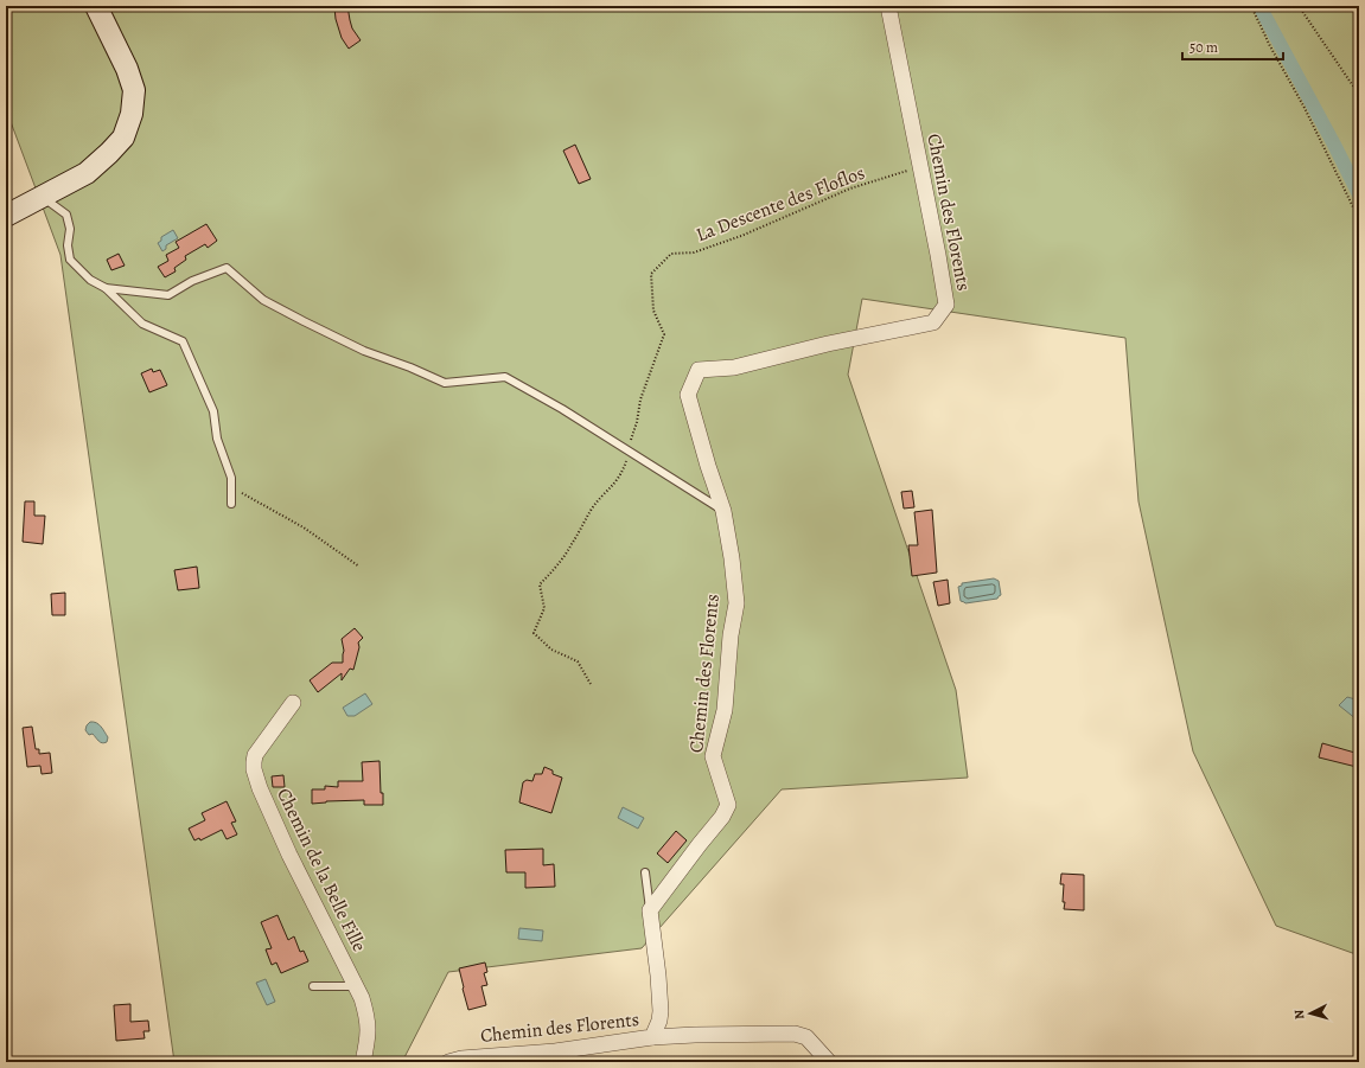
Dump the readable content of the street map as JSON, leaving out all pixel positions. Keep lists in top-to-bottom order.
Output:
{
  "streets": {
    "street": ["Chemin des Florents", "Chemin de la Belle Fille"],
    "path": ["La Descente des Floflos"]
  },
  "crossings": [
    ["La Descente des Floflos", "Chemin des Florents"]
  ],
  "scale_bar": "50 m",
  "north": "left"
}
